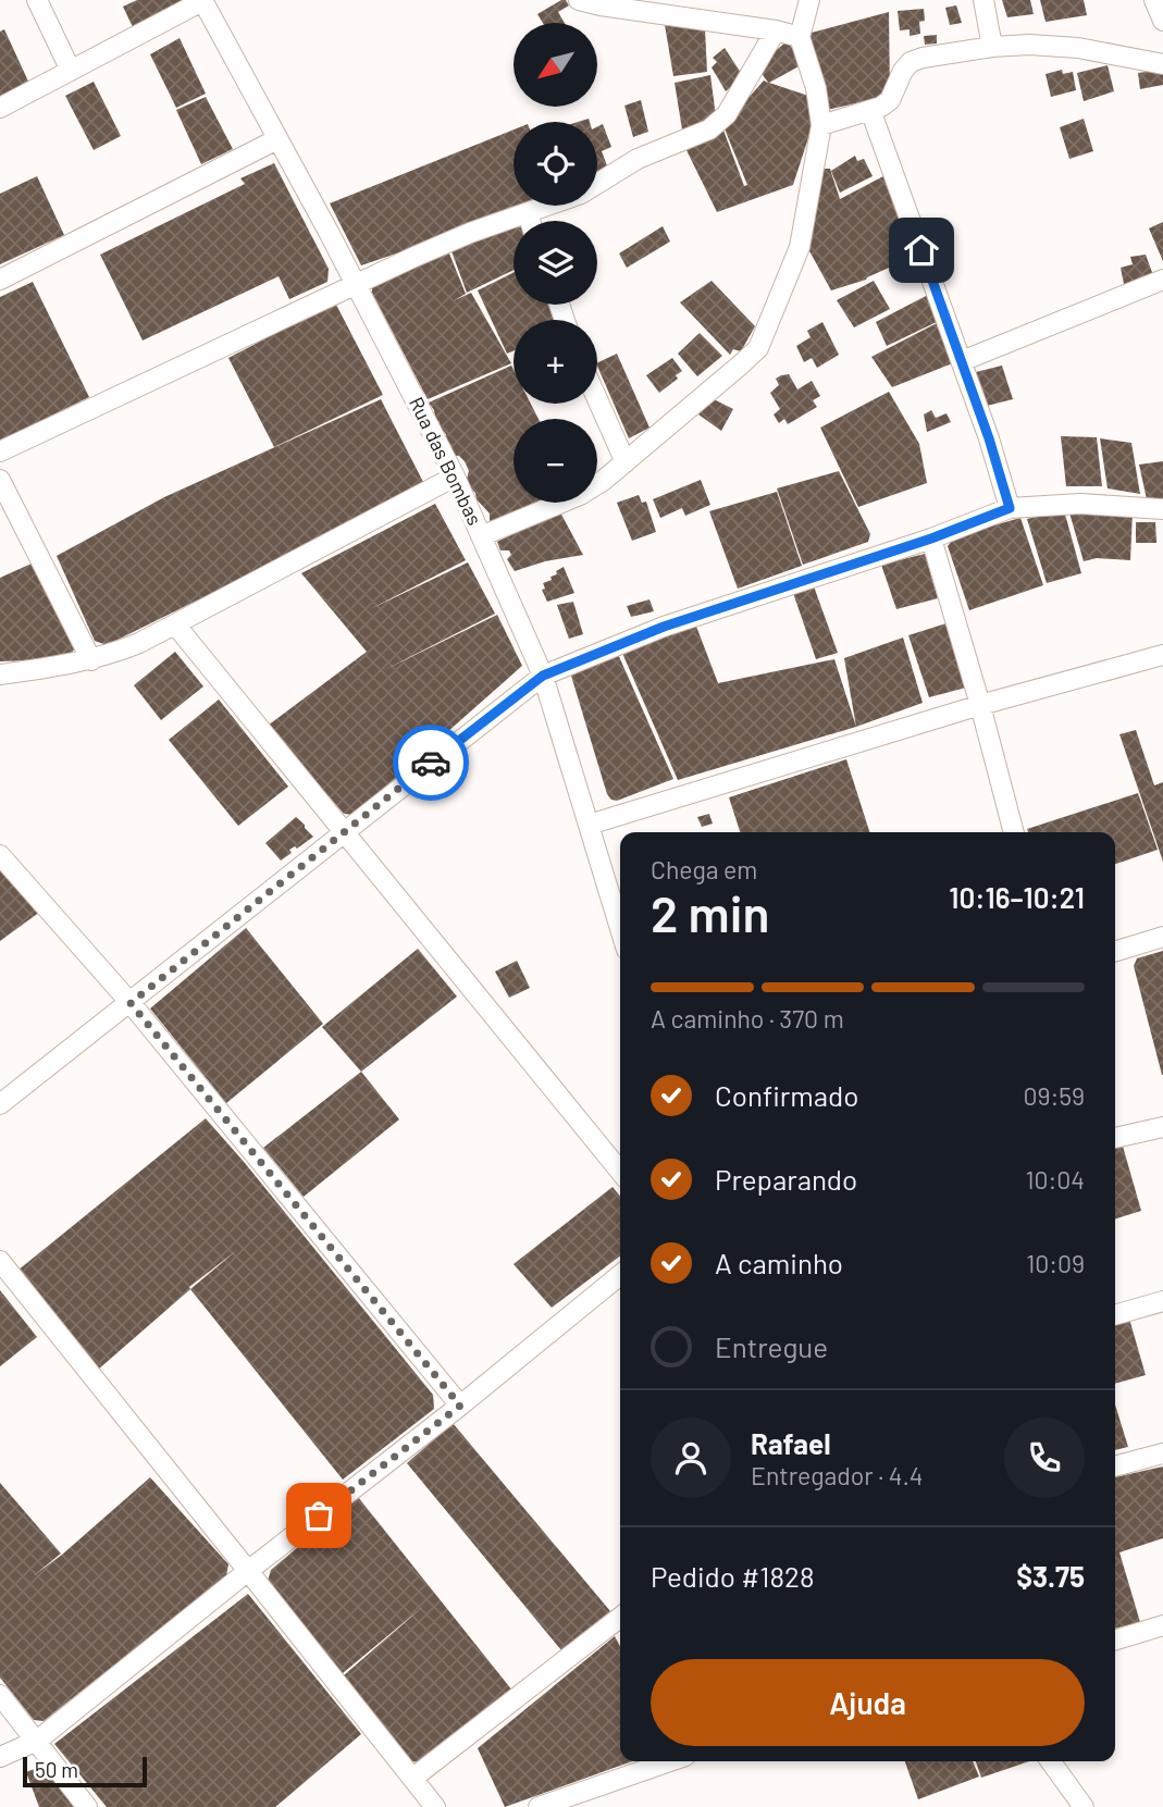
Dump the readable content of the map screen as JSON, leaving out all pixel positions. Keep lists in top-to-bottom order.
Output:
{
  "streets": {
    "street": ["Rua das Bombas"]
  },
  "scale_bar": "50 m",
  "north": "bottom left",
  "page": {
    "map_buttons": ["+", "−"],
    "heading": ["2 min", "Chega em", "10:16–10:21"],
    "panel": [
      "Rafael",
      "Entregador · 4.4",
      "Pedido #1828",
      "$3.75"
    ],
    "bar": "A caminho · 370 m",
    "list": [
      ["Confirmado", "09:59"],
      ["Preparando", "10:04"],
      ["A caminho", "10:09"],
      "Entregue"
    ],
    "buttons": "Ajuda",
    "scale": "50 m"
  }
}
